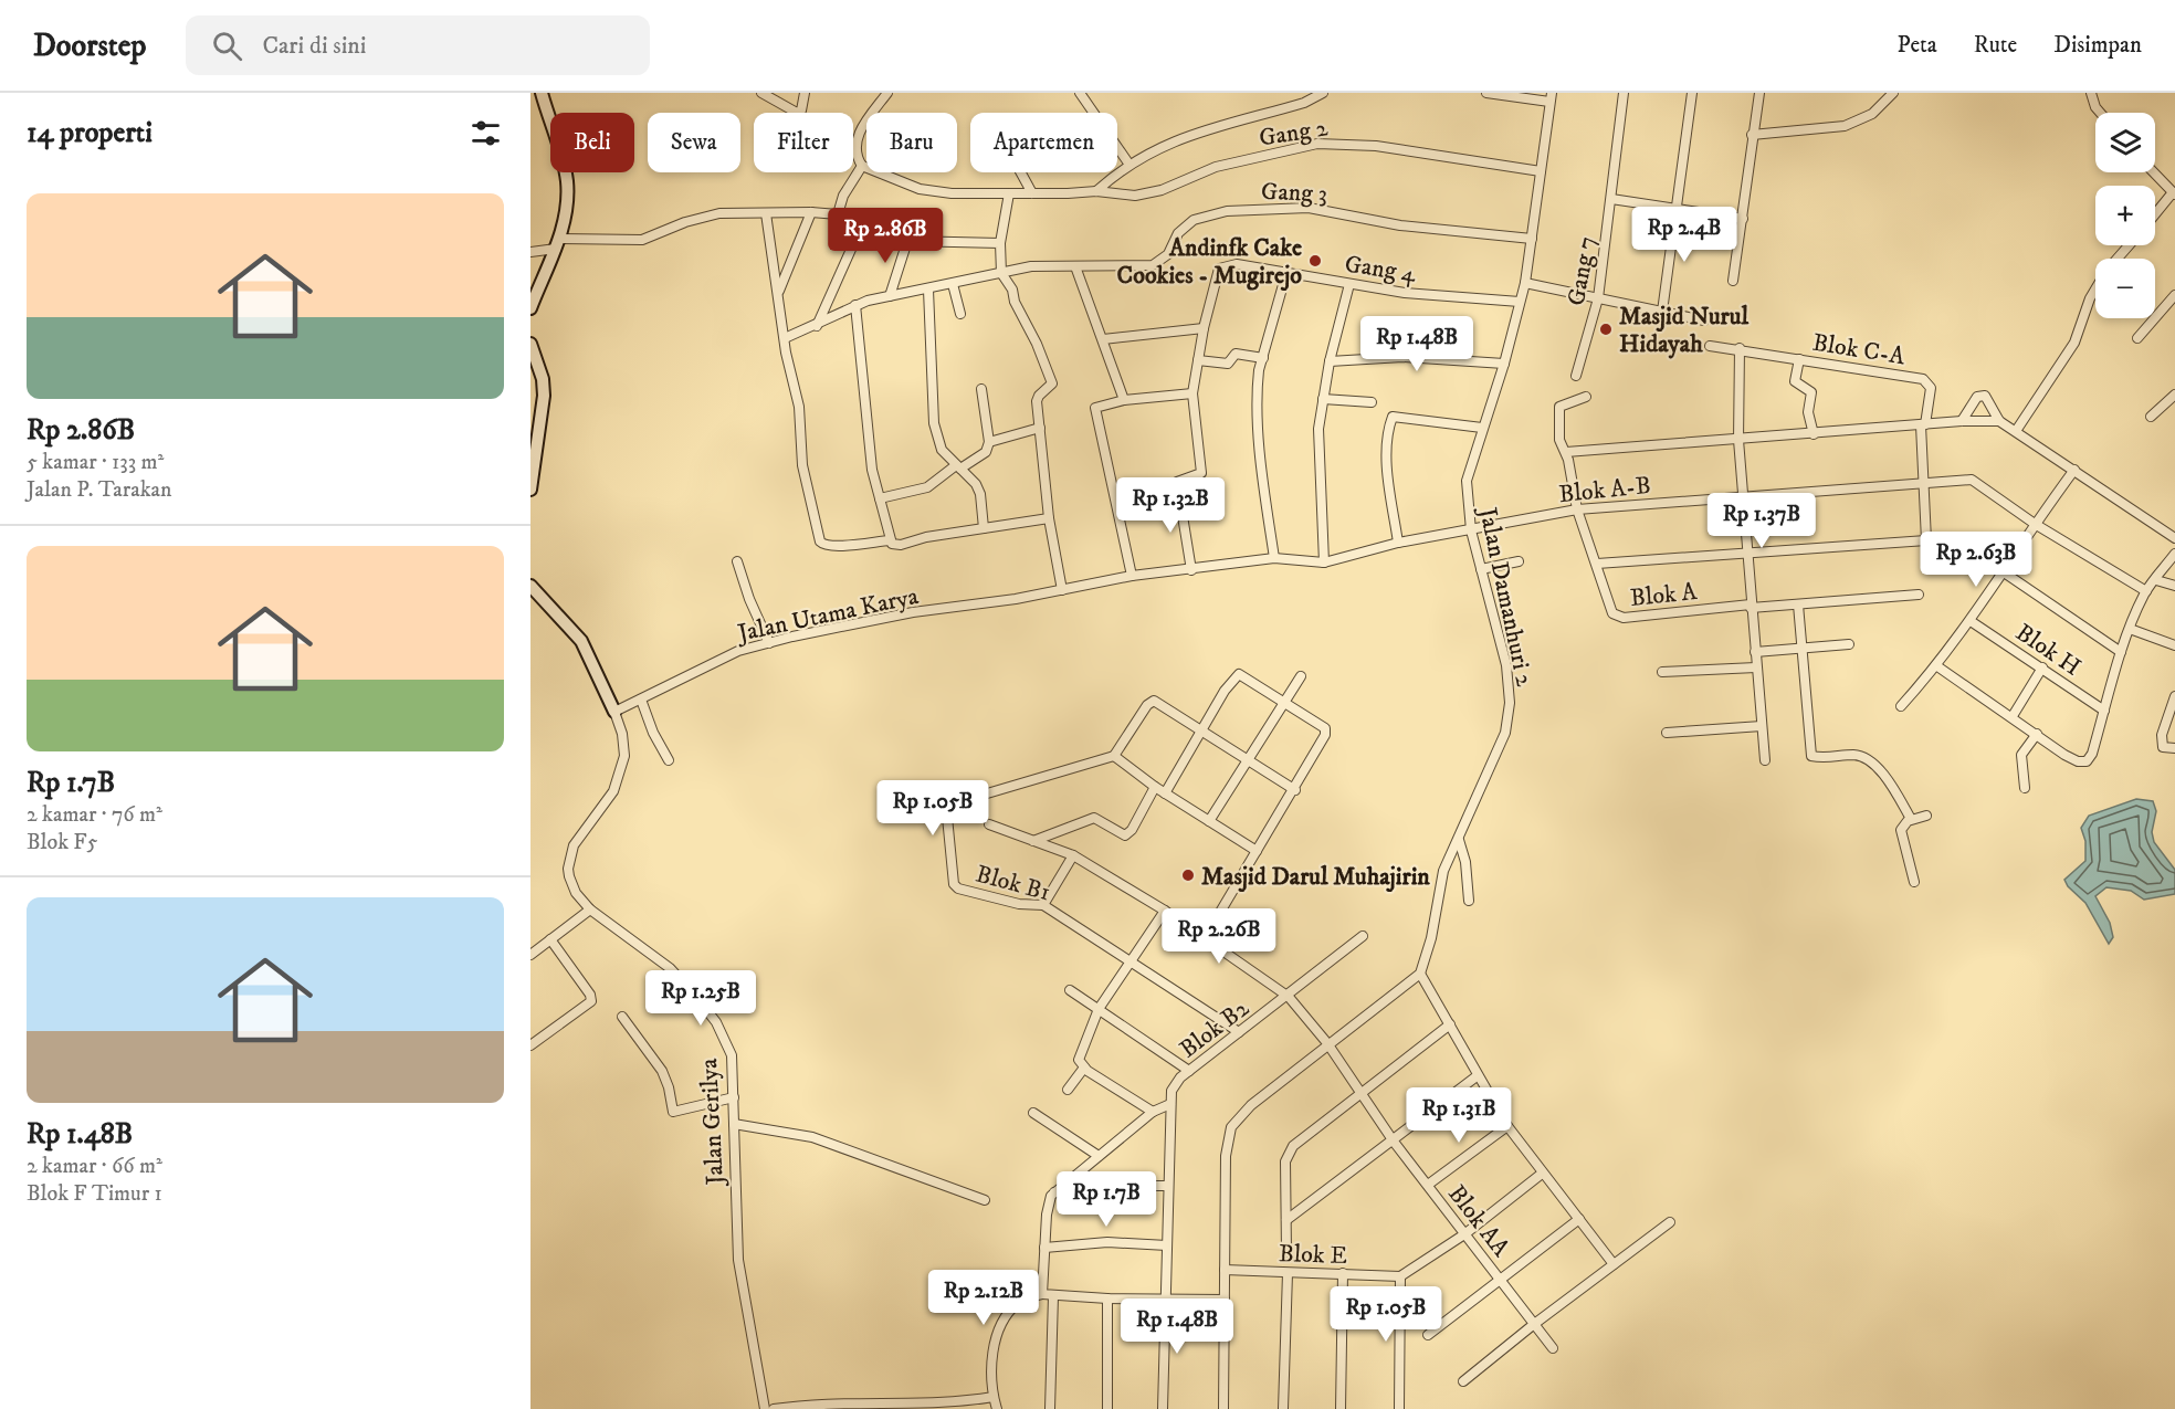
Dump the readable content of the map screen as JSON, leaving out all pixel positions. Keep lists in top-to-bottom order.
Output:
{
  "streets": {
    "street": [
      "Gang 2",
      "Gang 3",
      "Gang 4",
      "Gang 7",
      "Blok C-A",
      "Blok A-B",
      "Blok A",
      "Jalan Damanhuri 2",
      "Jalan Utama Karya",
      "Blok H",
      "Blok B1",
      "Blok B2",
      "Jalan Gerilya",
      "Blok AA",
      "Blok E"
    ]
  },
  "crossings": [
    ["Gang 2", "Jalan Damanhuri 2"],
    ["Gang 3", "Jalan Damanhuri 2"],
    ["Gang 4", "Jalan Damanhuri 2"],
    ["Blok A-B", "Blok A"],
    ["Blok A-B", "Jalan Damanhuri 2"],
    ["Blok A-B", "Jalan Utama Karya"],
    ["Jalan Utama Karya", "Jalan Gerilya"],
    ["Blok B1", "Blok B2"]
  ],
  "places": ["Andinfk Cake Cookies - Mugirejo", "Masjid Nurul Hidayah", "Masjid Darul Muhajirin"],
  "page": {
    "header": "Doorstep",
    "search": "Cari di sini",
    "nav": ["Peta", "Rute", "Disimpan"],
    "heading": "14 properti",
    "map_buttons": ["+", "−"],
    "chip": [
      "Beli",
      "Sewa",
      "Filter",
      "Baru",
      "Apartemen"
    ],
    "list": [
      {
        "name": "Rp 2.86B",
        "note": "5 kamar · 133 m² · Jalan P. Tarakan"
      },
      {
        "name": "Rp 1.7B",
        "note": "2 kamar · 76 m² · Blok F5"
      },
      {
        "name": "Rp 1.48B",
        "note": "2 kamar · 66 m² · Blok F Timur 1"
      }
    ],
    "price": [
      "Rp 2.4B",
      "Rp 2.86B",
      "Rp 1.48B",
      "Rp 1.32B",
      "Rp 1.37B",
      "Rp 2.63B",
      "Rp 1.05B",
      "Rp 2.26B",
      "Rp 1.25B",
      "Rp 1.31B",
      "Rp 1.7B",
      "Rp 2.12B",
      "Rp 1.05B",
      "Rp 1.48B"
    ]
  }
}
